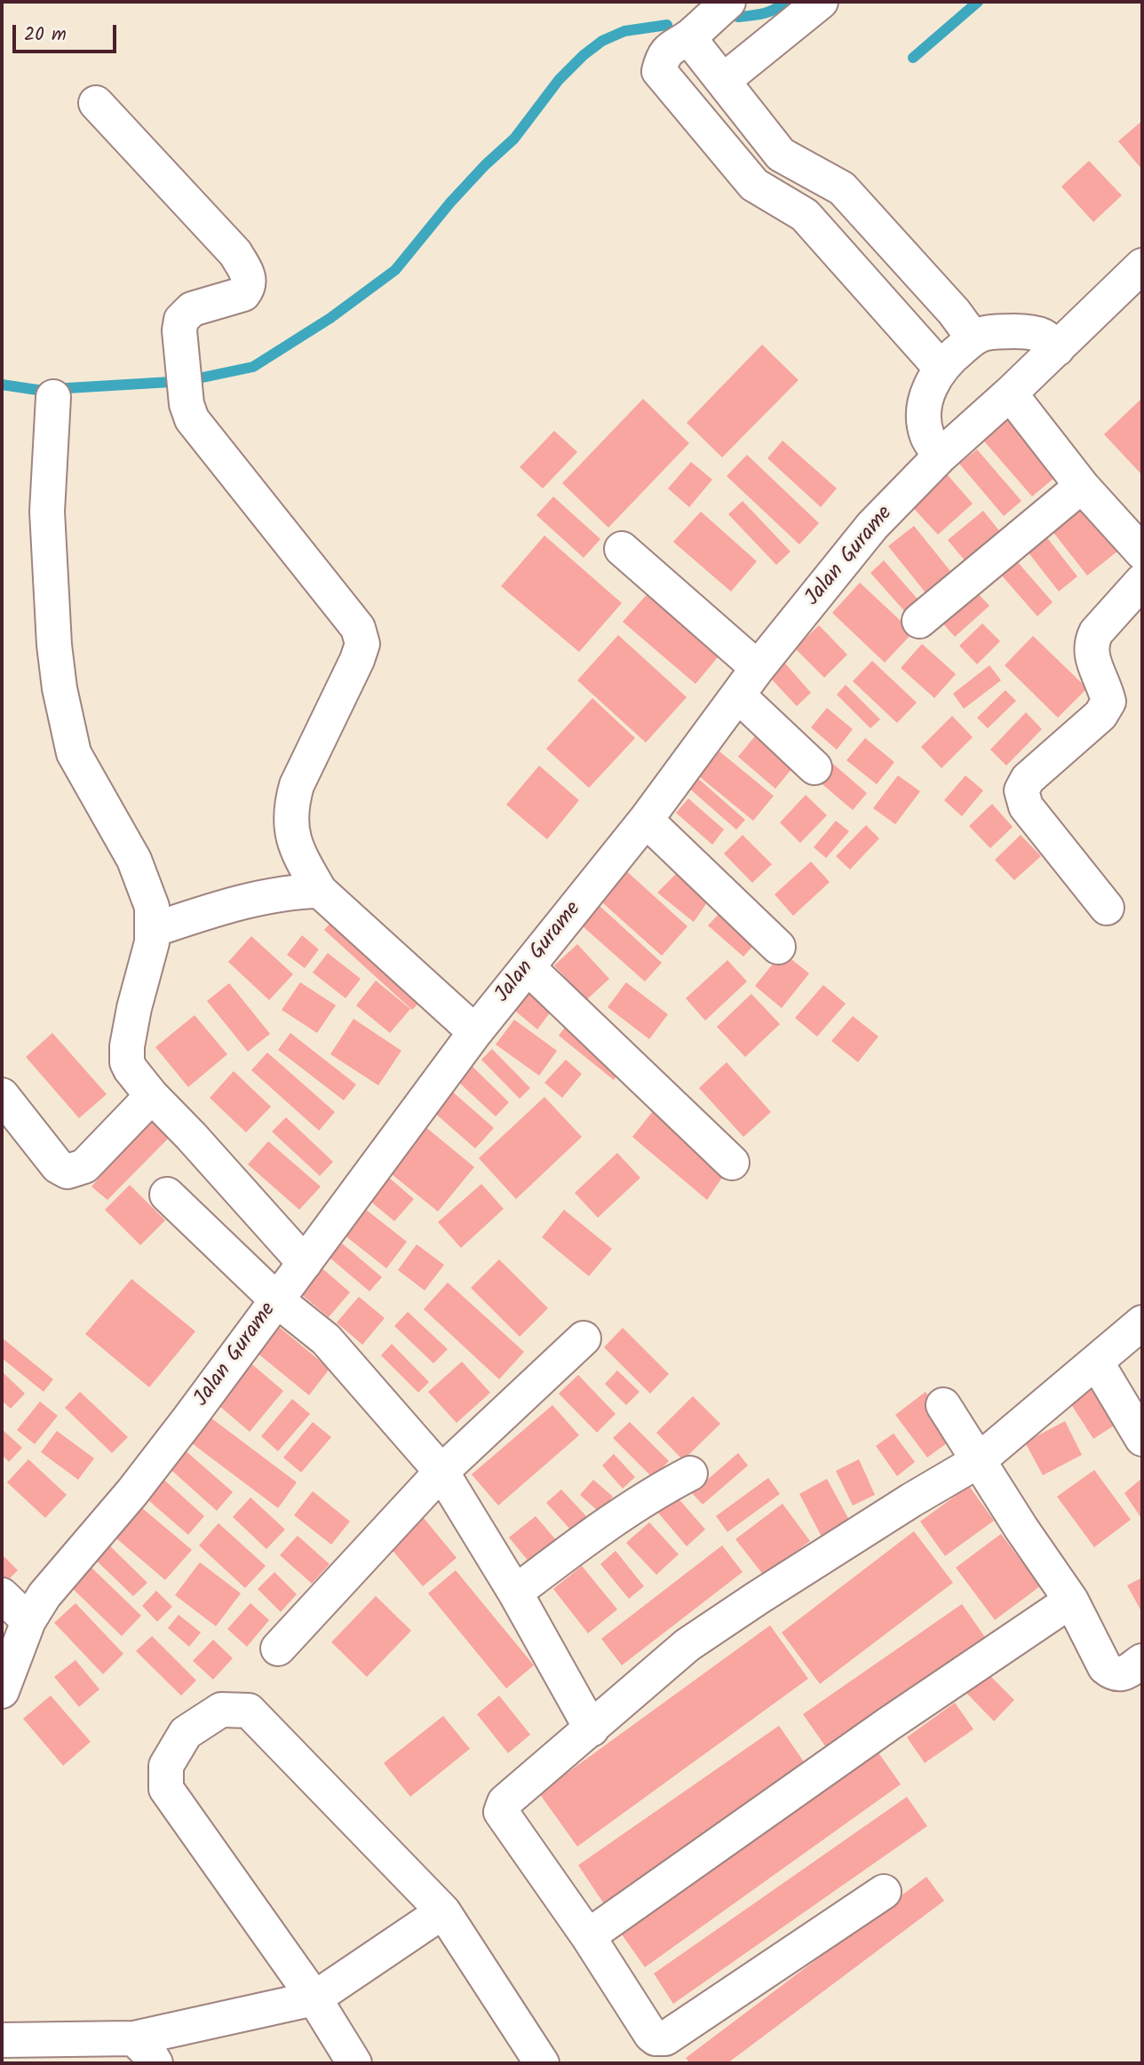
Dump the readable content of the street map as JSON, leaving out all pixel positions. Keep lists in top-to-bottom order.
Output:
{
  "streets": {
    "street": ["Jalan Gurame"]
  },
  "scale_bar": "20 m"
}
